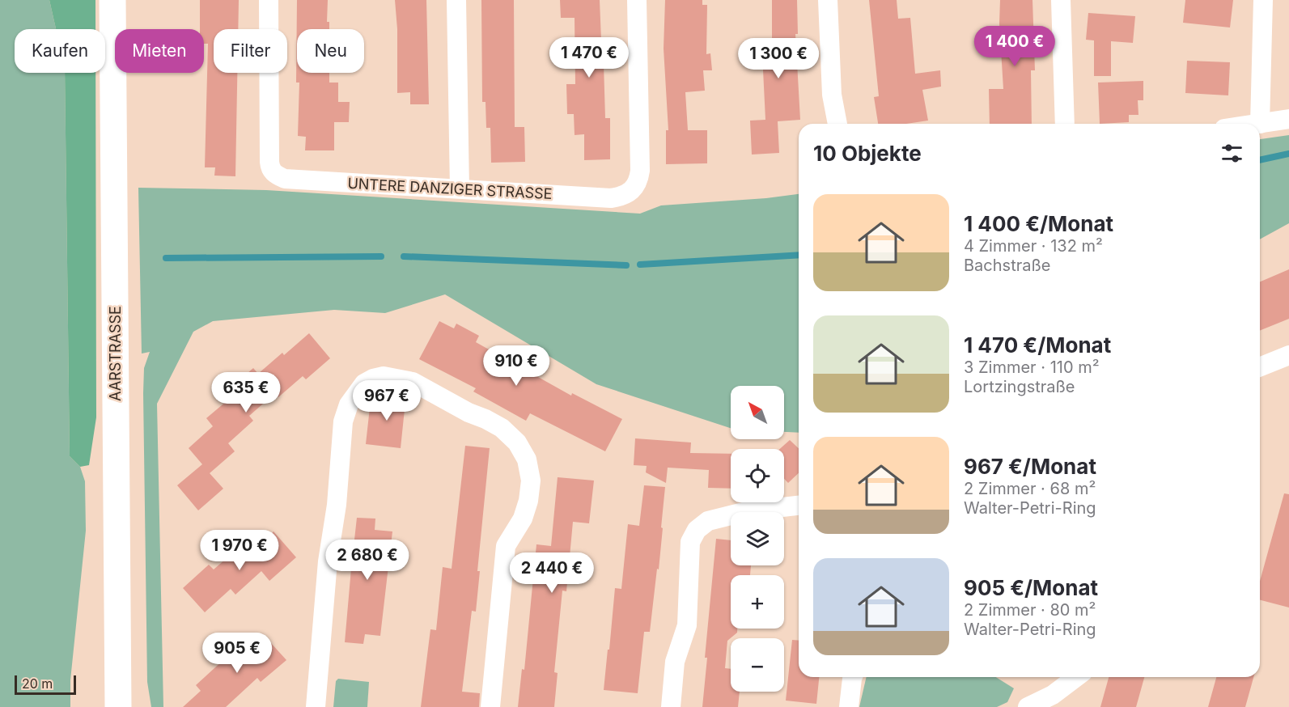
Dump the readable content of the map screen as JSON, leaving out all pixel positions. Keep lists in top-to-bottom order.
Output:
{
  "streets": {
    "main road": ["AARSTRASSE"],
    "street": ["UNTERE DANZIGER STRASSE"]
  },
  "scale_bar": "20 m",
  "north": "top left",
  "page": {
    "price": [
      "1 400 €",
      "1 470 €",
      "1 300 €",
      "910 €",
      "635 €",
      "967 €",
      "1 970 €",
      "2 680 €",
      "2 440 €",
      "905 €"
    ],
    "chip": [
      "Kaufen",
      "Mieten",
      "Filter",
      "Neu"
    ],
    "heading": "10 Objekte",
    "list": [
      {
        "name": "1 400 €/Monat",
        "note": "4 Zimmer · 132 m² · Bachstraße"
      },
      {
        "name": "1 470 €/Monat",
        "note": "3 Zimmer · 110 m² · Lortzingstraße"
      },
      {
        "name": "967 €/Monat",
        "note": "2 Zimmer · 68 m² · Walter-Petri-Ring"
      },
      {
        "name": "905 €/Monat",
        "note": "2 Zimmer · 80 m² · Walter-Petri-Ring"
      }
    ],
    "map_buttons": ["+", "−"],
    "scale": "20 m"
  }
}
